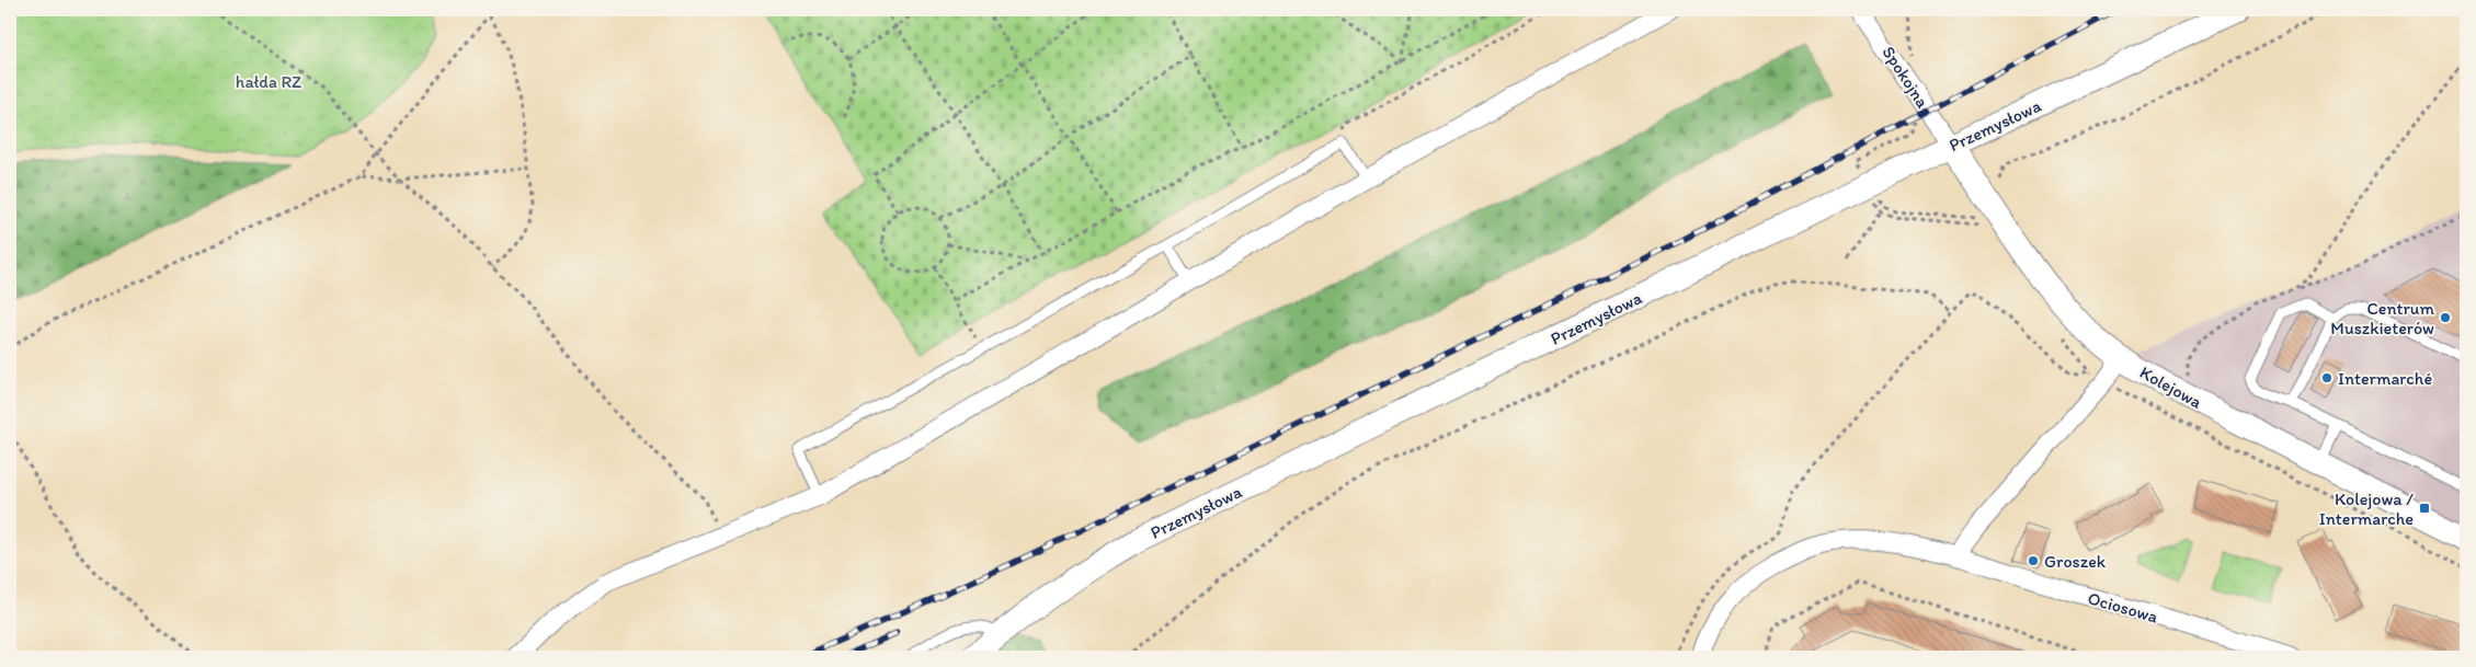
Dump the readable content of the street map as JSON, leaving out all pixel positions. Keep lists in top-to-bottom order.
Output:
{
  "streets": {
    "street": [
      "Spokojna",
      "Przemysłowa",
      "Kolejowa",
      "Ociosowa"
    ]
  },
  "crossings": [
    ["Spokojna", "Przemysłowa"],
    ["Spokojna", "Kolejowa"],
    ["Przemysłowa", "Kolejowa"]
  ],
  "parks": ["hałda RZ"],
  "places": {
    "other": ["Centrum Muszkieterów", "Intermarché", "Groszek"],
    "transit": ["Kolejowa / Intermarche"]
  }
}
